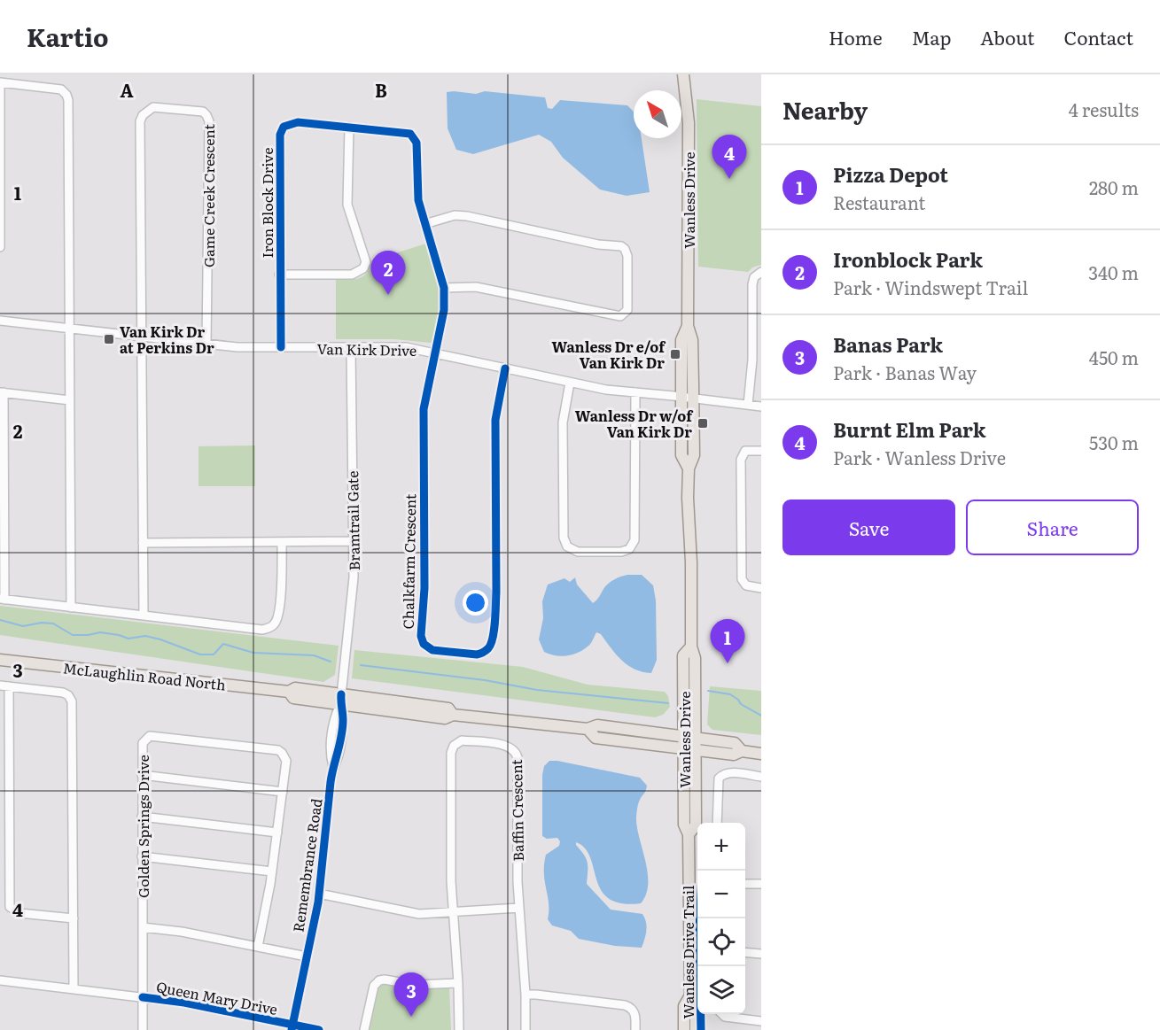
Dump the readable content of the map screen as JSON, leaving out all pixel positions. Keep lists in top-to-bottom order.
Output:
{
  "streets": {
    "main road": ["Wanless Drive", "McLaughlin Road North"],
    "street": [
      "Game Creek Crescent",
      "Iron Block Drive",
      "Van Kirk Drive",
      "Bramtrail Gate",
      "Chalkfarm Crescent",
      "Baffin Crescent",
      "Golden Springs Drive",
      "Remembrance Road",
      "Queen Mary Drive"
    ],
    "cycle path": ["Wanless Drive Trail"]
  },
  "crossings": [
    ["Game Creek Crescent", "Van Kirk Drive"],
    ["Wanless Drive", "Van Kirk Drive"],
    ["Wanless Drive", "McLaughlin Road North"],
    ["Iron Block Drive", "Van Kirk Drive"],
    ["Iron Block Drive", "Chalkfarm Crescent"],
    ["Van Kirk Drive", "Bramtrail Gate"],
    ["Van Kirk Drive", "Chalkfarm Crescent"],
    ["Bramtrail Gate", "McLaughlin Road North"],
    ["Bramtrail Gate", "Remembrance Road"],
    ["McLaughlin Road North", "Remembrance Road"],
    ["Golden Springs Drive", "Queen Mary Drive"],
    ["Remembrance Road", "Queen Mary Drive"]
  ],
  "places": {
    "transit": ["Van Kirk Dr at Perkins Dr", "Wanless Dr e/of Van Kirk Dr", "Wanless Dr w/of Van Kirk Dr"]
  },
  "north": "top left",
  "page": {
    "header": "Kartio",
    "nav": [
      "Home",
      "Map",
      "About",
      "Contact"
    ],
    "heading": ["Nearby", "4 results"],
    "pins": [
      "4",
      "2",
      "1",
      "3"
    ],
    "list": [
      {
        "mark": "1",
        "name": "Pizza Depot",
        "note": "Restaurant",
        "value": "280 m"
      },
      {
        "mark": "2",
        "name": "Ironblock Park",
        "note": "Park · Windswept Trail",
        "value": "340 m"
      },
      {
        "mark": "3",
        "name": "Banas Park",
        "note": "Park · Banas Way",
        "value": "450 m"
      },
      {
        "mark": "4",
        "name": "Burnt Elm Park",
        "note": "Park · Wanless Drive",
        "value": "530 m"
      }
    ],
    "buttons": ["Save", "Share"],
    "map_buttons": ["+", "−"]
  },
  "grid": {
    "columns": ["A", "B"],
    "rows": [
      "1",
      "2",
      "3",
      "4"
    ]
  }
}
